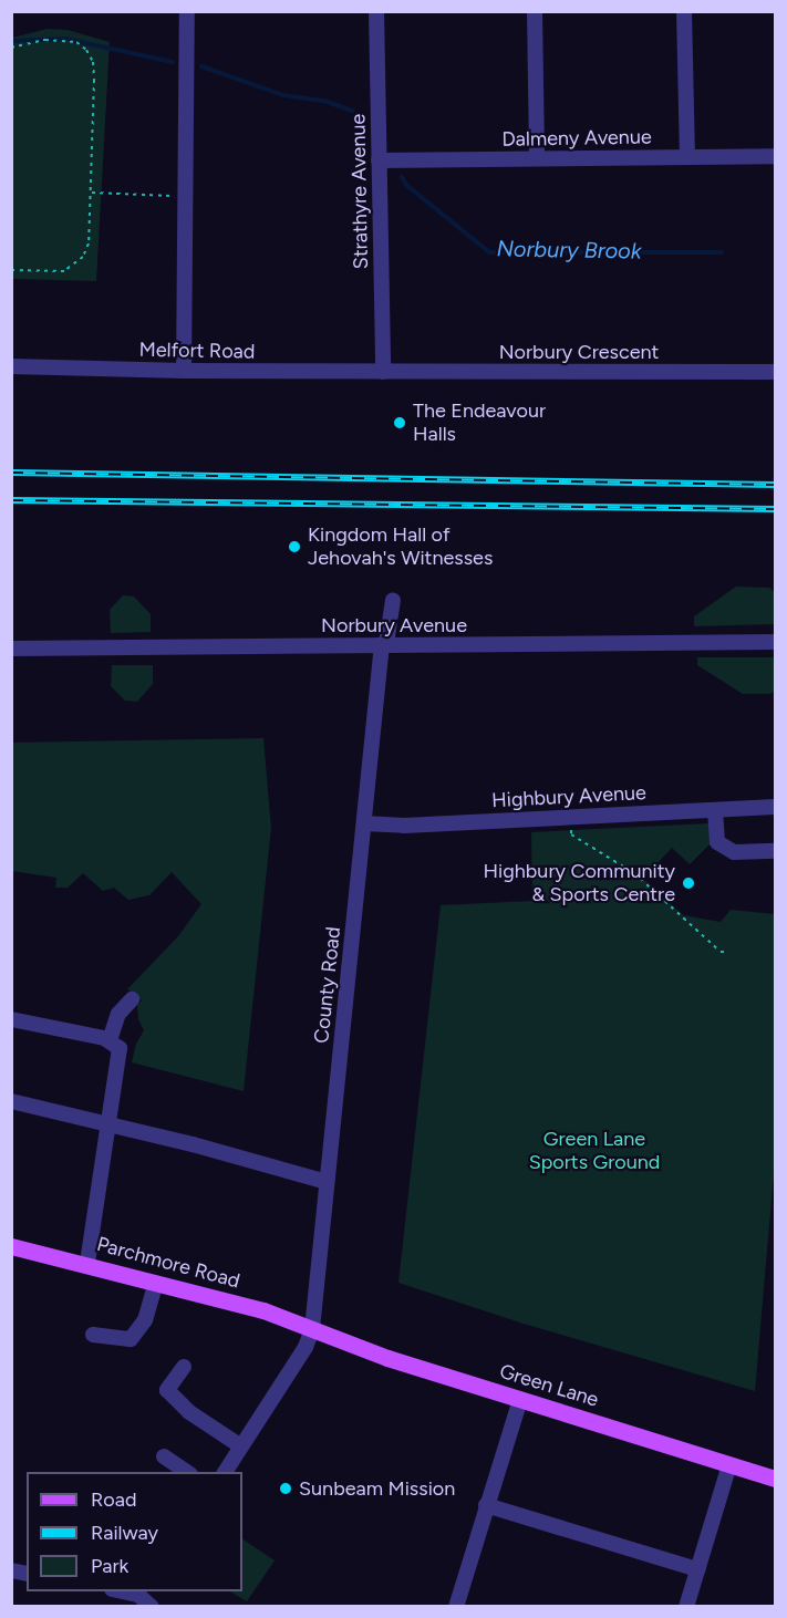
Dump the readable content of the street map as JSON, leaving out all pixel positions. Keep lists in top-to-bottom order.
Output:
{
  "streets": {
    "main road": ["Parchmore Road", "Green Lane"],
    "street": [
      "Dalmeny Avenue",
      "Strathyre Avenue",
      "Melfort Road",
      "Norbury Crescent",
      "Norbury Avenue",
      "Highbury Avenue",
      "County Road"
    ]
  },
  "crossings": [
    ["Dalmeny Avenue", "Strathyre Avenue"],
    ["Strathyre Avenue", "Melfort Road"],
    ["Strathyre Avenue", "Norbury Crescent"],
    ["Melfort Road", "Norbury Crescent"],
    ["Norbury Avenue", "County Road"],
    ["Highbury Avenue", "County Road"],
    ["County Road", "Parchmore Road"],
    ["County Road", "Green Lane"],
    ["Parchmore Road", "Green Lane"]
  ],
  "water": ["Norbury Brook"],
  "parks": ["Green Lane Sports Ground"],
  "places": [
    "The Endeavour Halls",
    "Kingdom Hall of Jehovah's Witnesses",
    "Highbury Community & Sports Centre",
    "Sunbeam Mission"
  ],
  "legend": ["Road", "Railway", "Park"]
}
